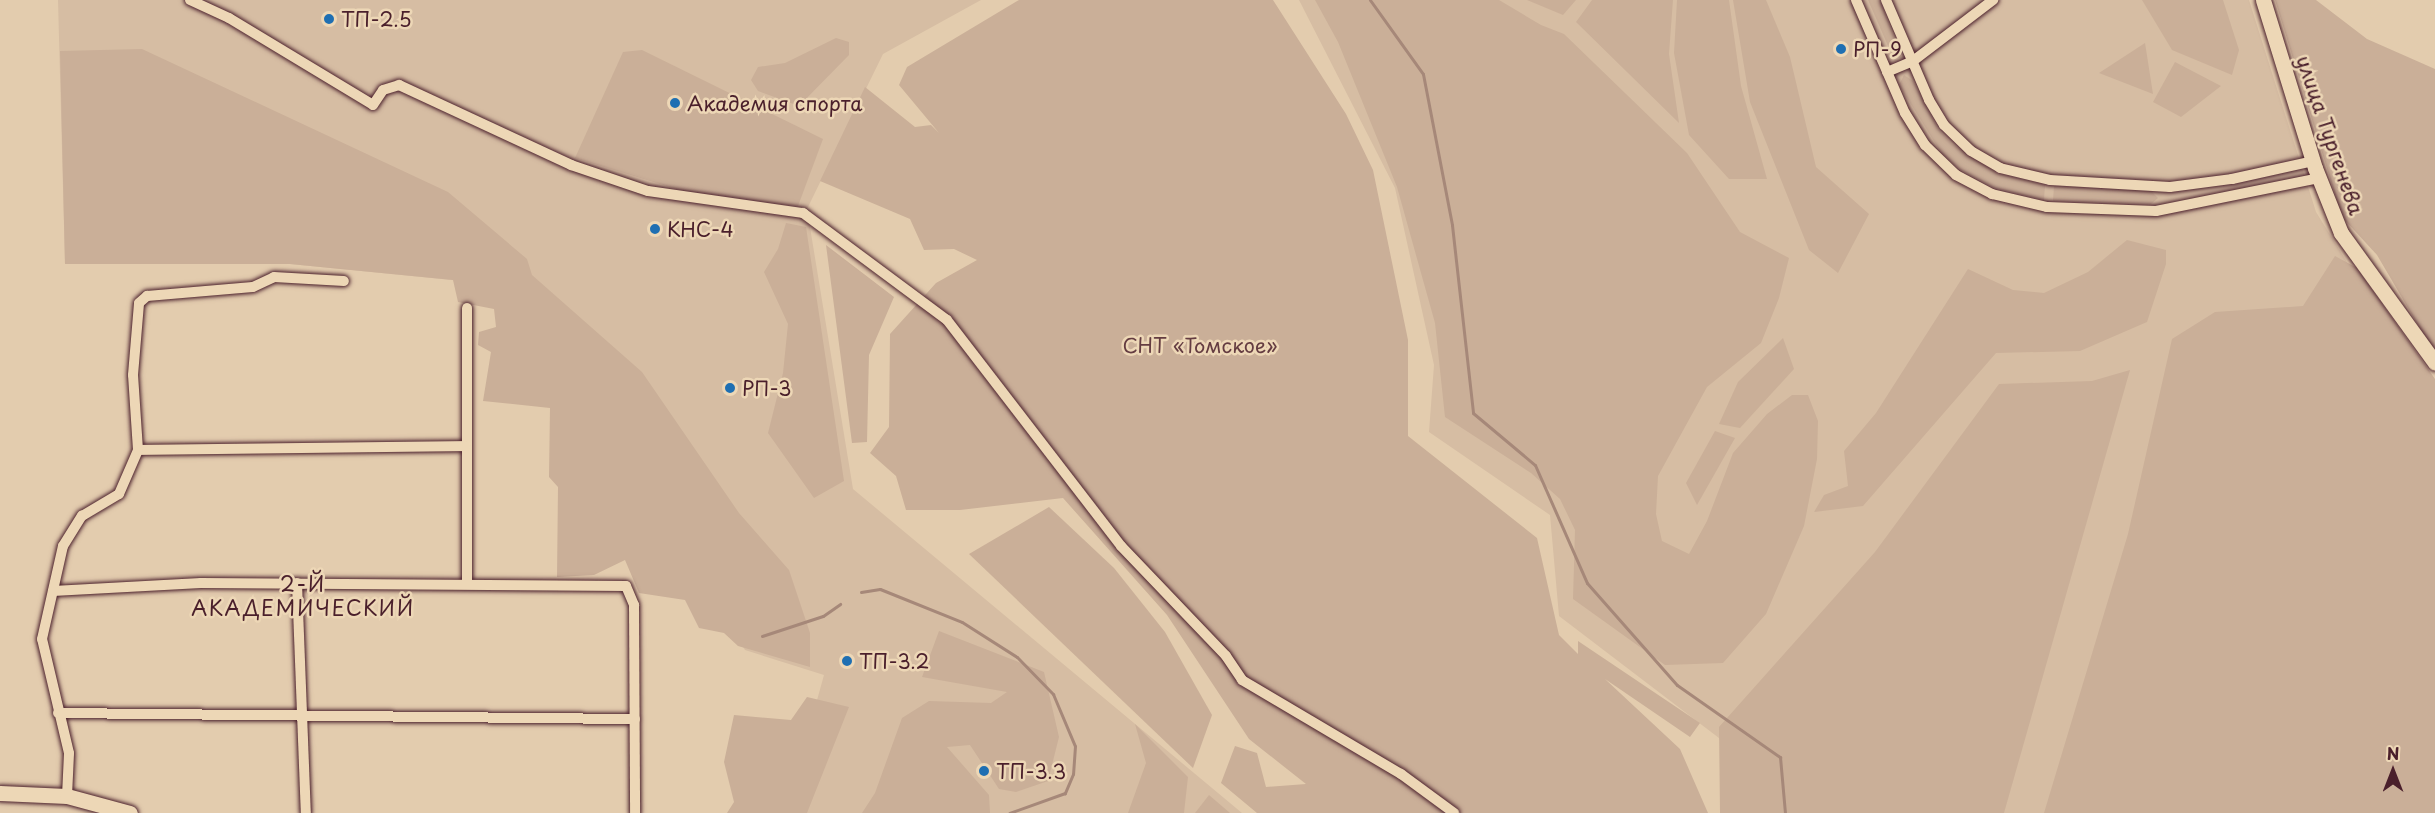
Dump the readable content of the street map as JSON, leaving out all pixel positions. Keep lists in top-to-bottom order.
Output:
{
  "streets": {
    "street": ["улица Тургенева"]
  },
  "districts": ["2-Й АКАДЕМИЧЕСКИЙ"],
  "parks": ["СНТ «Томское»"],
  "places": [
    "ТП-2.5",
    "РП-9",
    "Академия спорта",
    "КНС-4",
    "РП-3",
    "ТП-3.2",
    "ТП-3.3"
  ],
  "north": "top"
}
